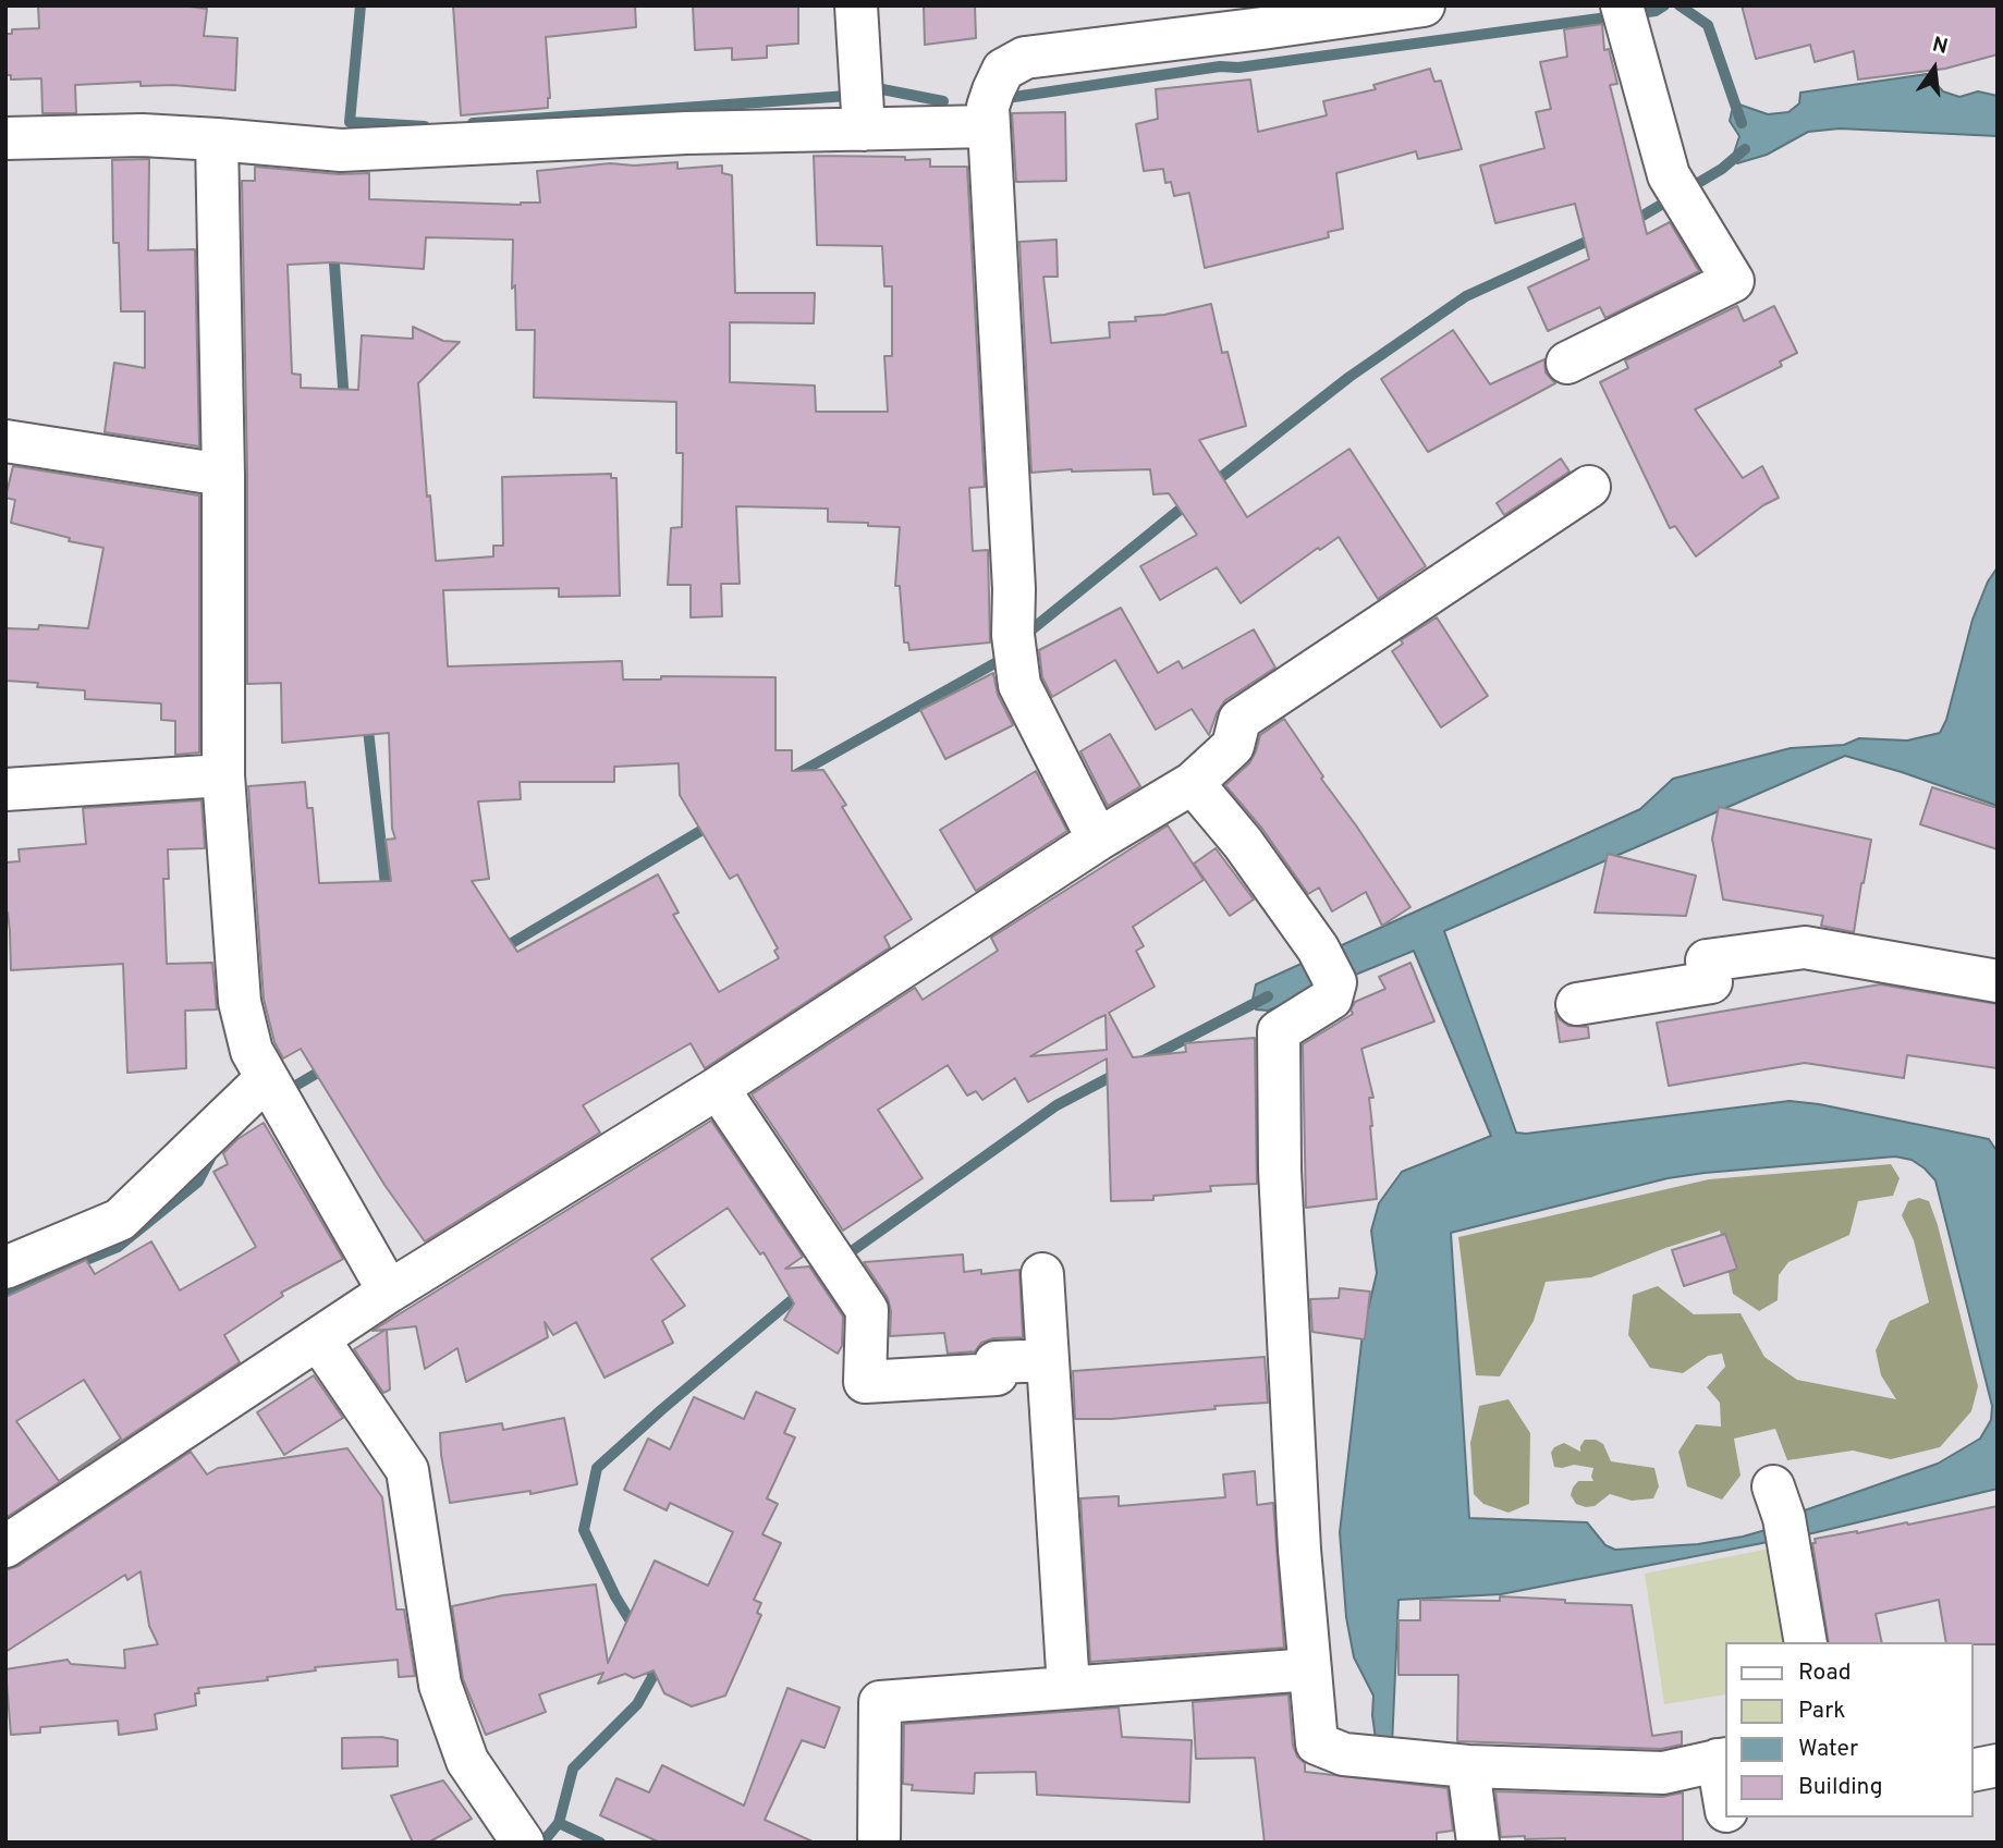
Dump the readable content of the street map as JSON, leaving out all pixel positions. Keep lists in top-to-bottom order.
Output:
{
  "legend": [
    "Road",
    "Park",
    "Water",
    "Building"
  ],
  "north": "top"
}
